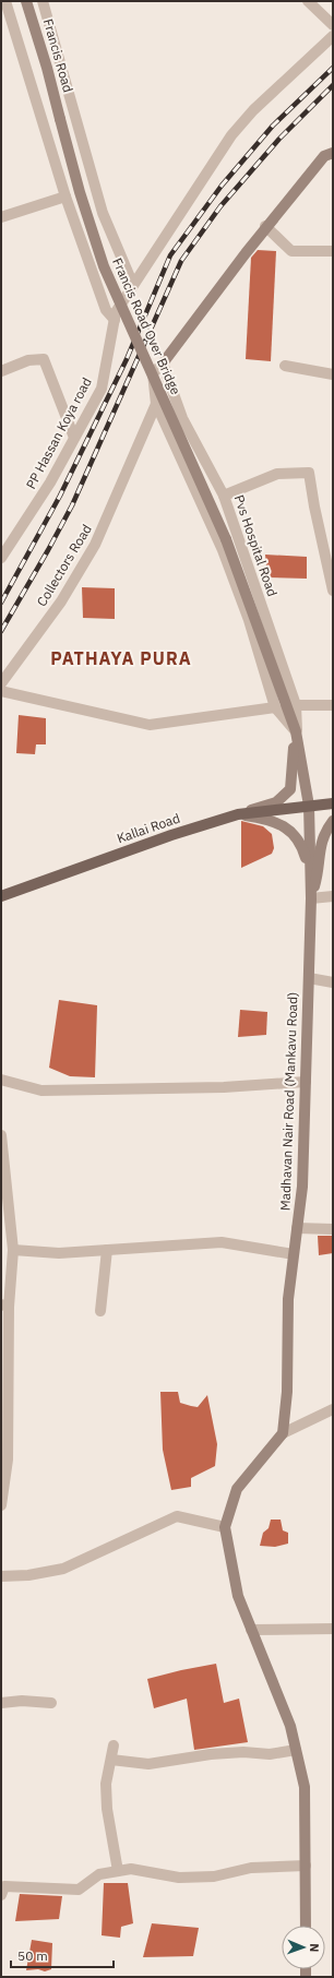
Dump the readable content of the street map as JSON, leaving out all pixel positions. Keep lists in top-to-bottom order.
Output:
{
  "streets": {
    "main road": [
      "Francis Road",
      "Francis Road Over Bridge",
      "Kallai Road",
      "Madhavan Nair Road (Mankavu Road)"
    ],
    "street": ["PP Hassan Koya road", "Pvs Hospital Road", "Collectors Road"]
  },
  "crossings": [
    ["Francis Road", "Francis Road Over Bridge"],
    ["Francis Road Over Bridge", "Madhavan Nair Road (Mankavu Road)"],
    ["Pvs Hospital Road", "Madhavan Nair Road (Mankavu Road)"],
    ["Kallai Road", "Madhavan Nair Road (Mankavu Road)"]
  ],
  "districts": ["PATHAYA PURA"],
  "scale_bar": "50 m",
  "north": "right"
}
